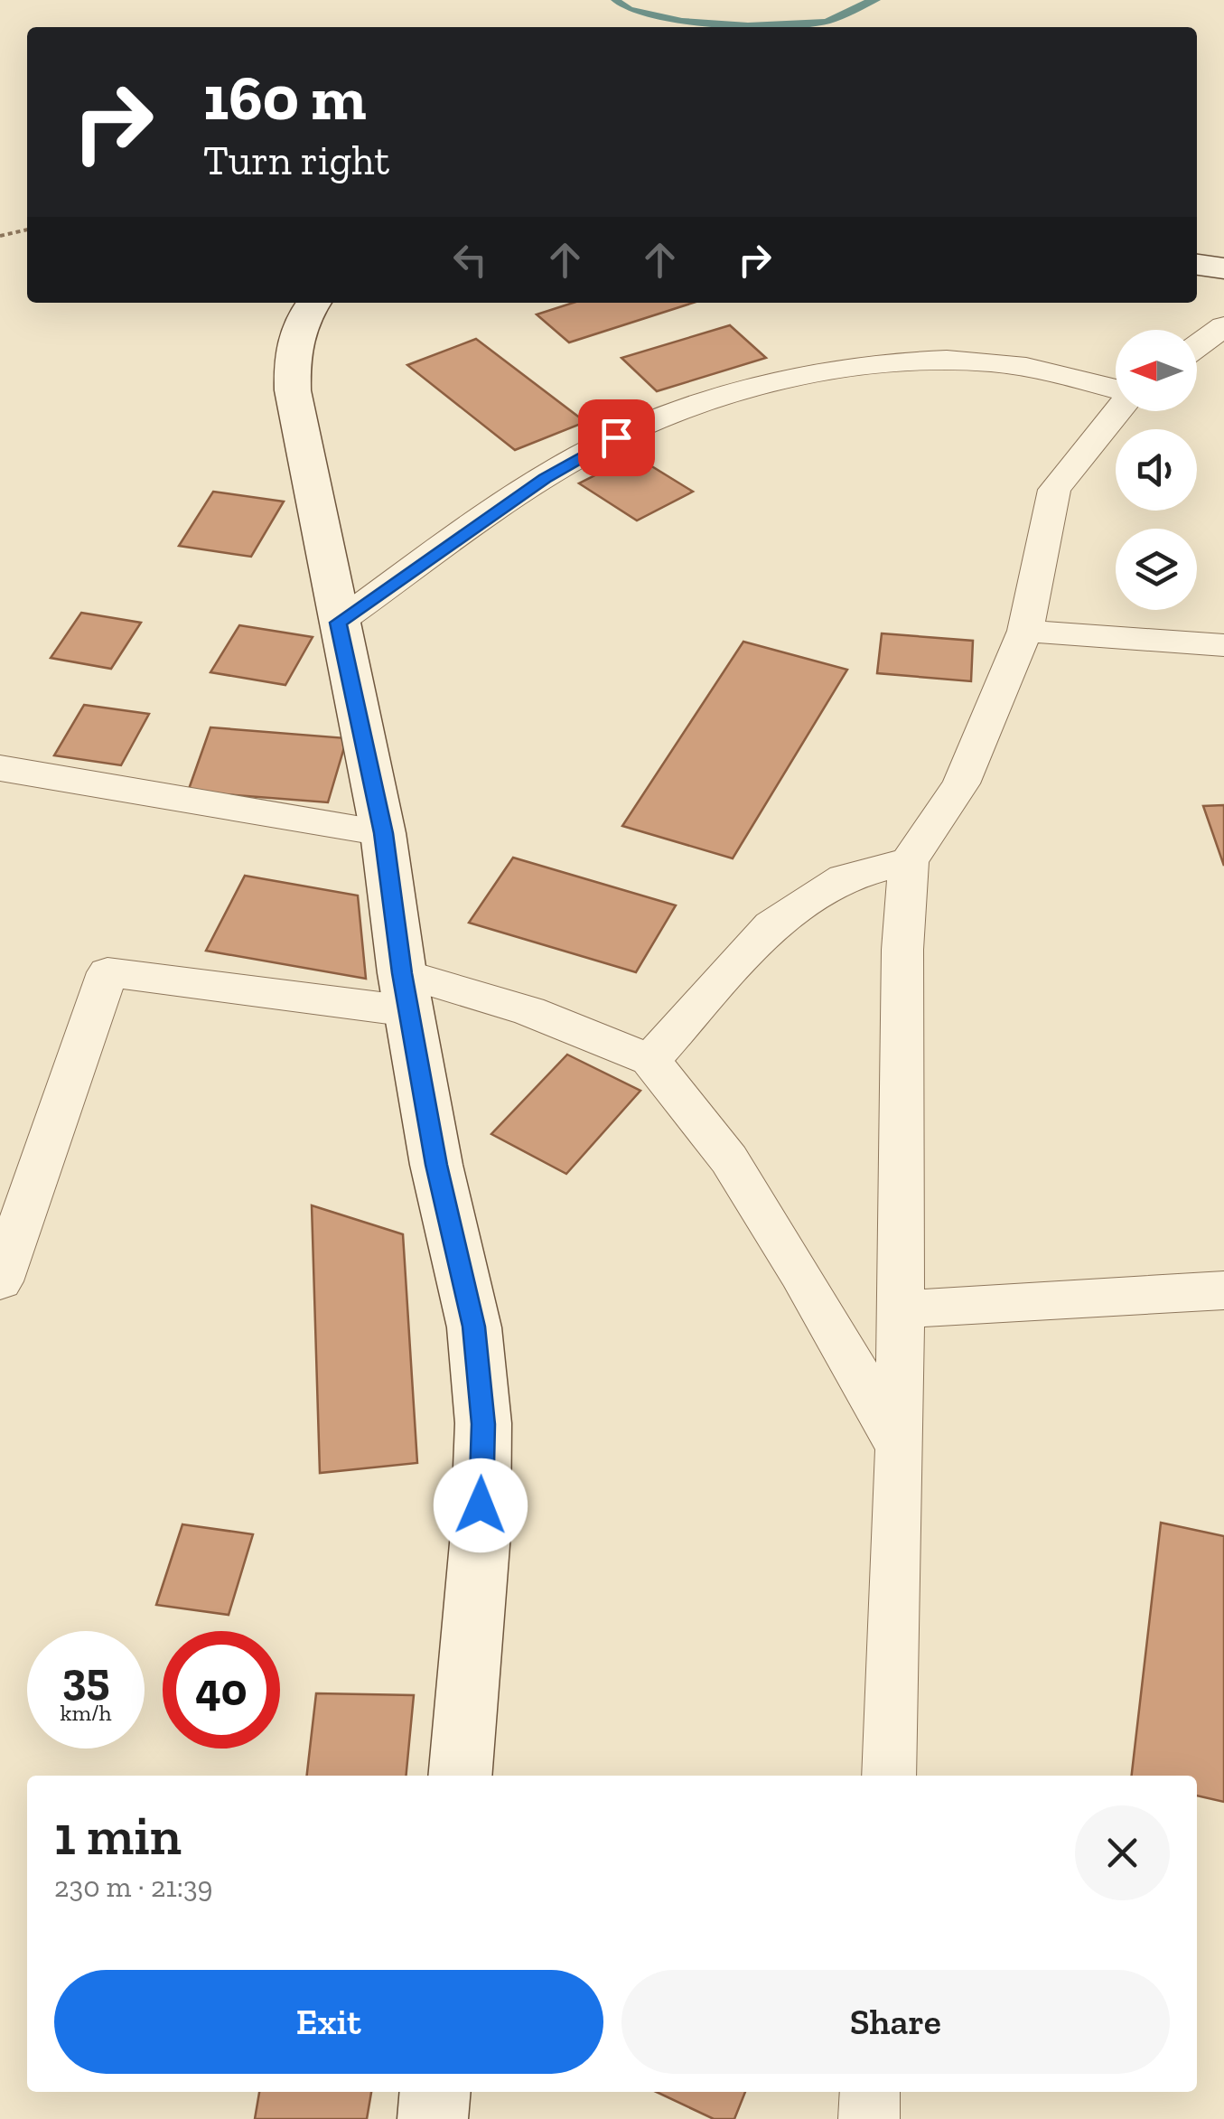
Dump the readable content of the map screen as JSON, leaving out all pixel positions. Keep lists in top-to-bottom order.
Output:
{
  "north": "left",
  "page": {
    "turn": ["160 m", "Turn right"],
    "speed": "35 km/h",
    "limit": "40",
    "heading": ["1 min", "230 m · 21:39"],
    "buttons": ["Exit", "Share"]
  }
}
